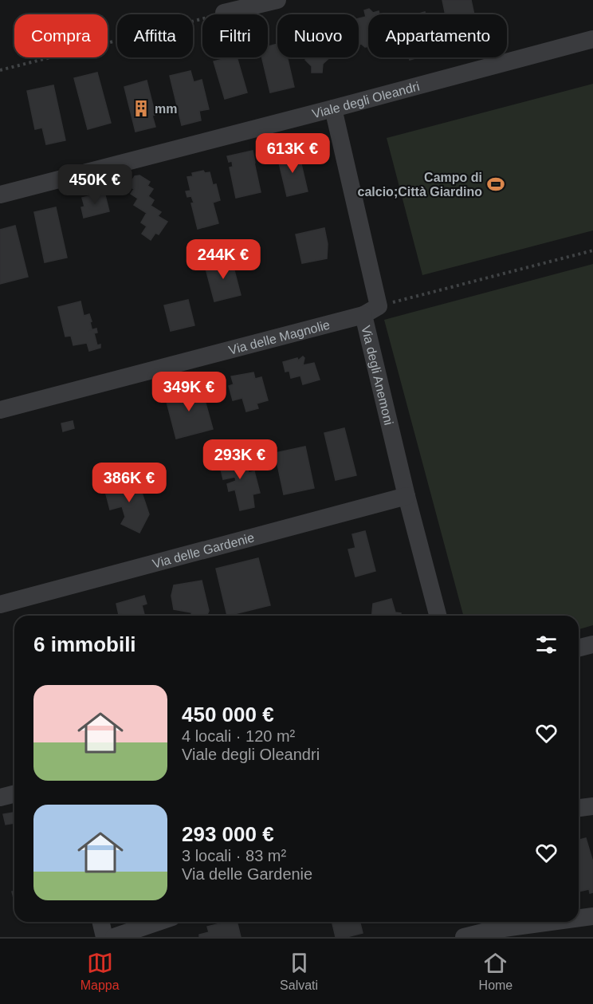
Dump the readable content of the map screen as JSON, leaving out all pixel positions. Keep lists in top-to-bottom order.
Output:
{
  "streets": {
    "street": [
      "Viale degli Oleandri",
      "Via delle Magnolie",
      "Via degli Anemoni",
      "Via delle Gardenie"
    ]
  },
  "crossings": [
    ["Viale degli Oleandri", "Via degli Anemoni"],
    ["Via delle Magnolie", "Via degli Anemoni"],
    ["Via degli Anemoni", "Via delle Gardenie"]
  ],
  "places": {
    "building": ["mm"],
    "sports": ["Campo di calcio;Città Giardino"]
  },
  "page": {
    "chip": [
      "Compra",
      "Affitta",
      "Filtri",
      "Nuovo",
      "Appartamento"
    ],
    "price": [
      "613K €",
      "450K €",
      "244K €",
      "349K €",
      "293K €",
      "386K €"
    ],
    "heading": "6 immobili",
    "list": [
      {
        "name": "450 000 €",
        "note": "4 locali · 120 m² · Viale degli Oleandri"
      },
      {
        "name": "293 000 €",
        "note": "3 locali · 83 m² · Via delle Gardenie"
      }
    ],
    "tabs": ["Mappa", "Salvati", "Home"]
  }
}
